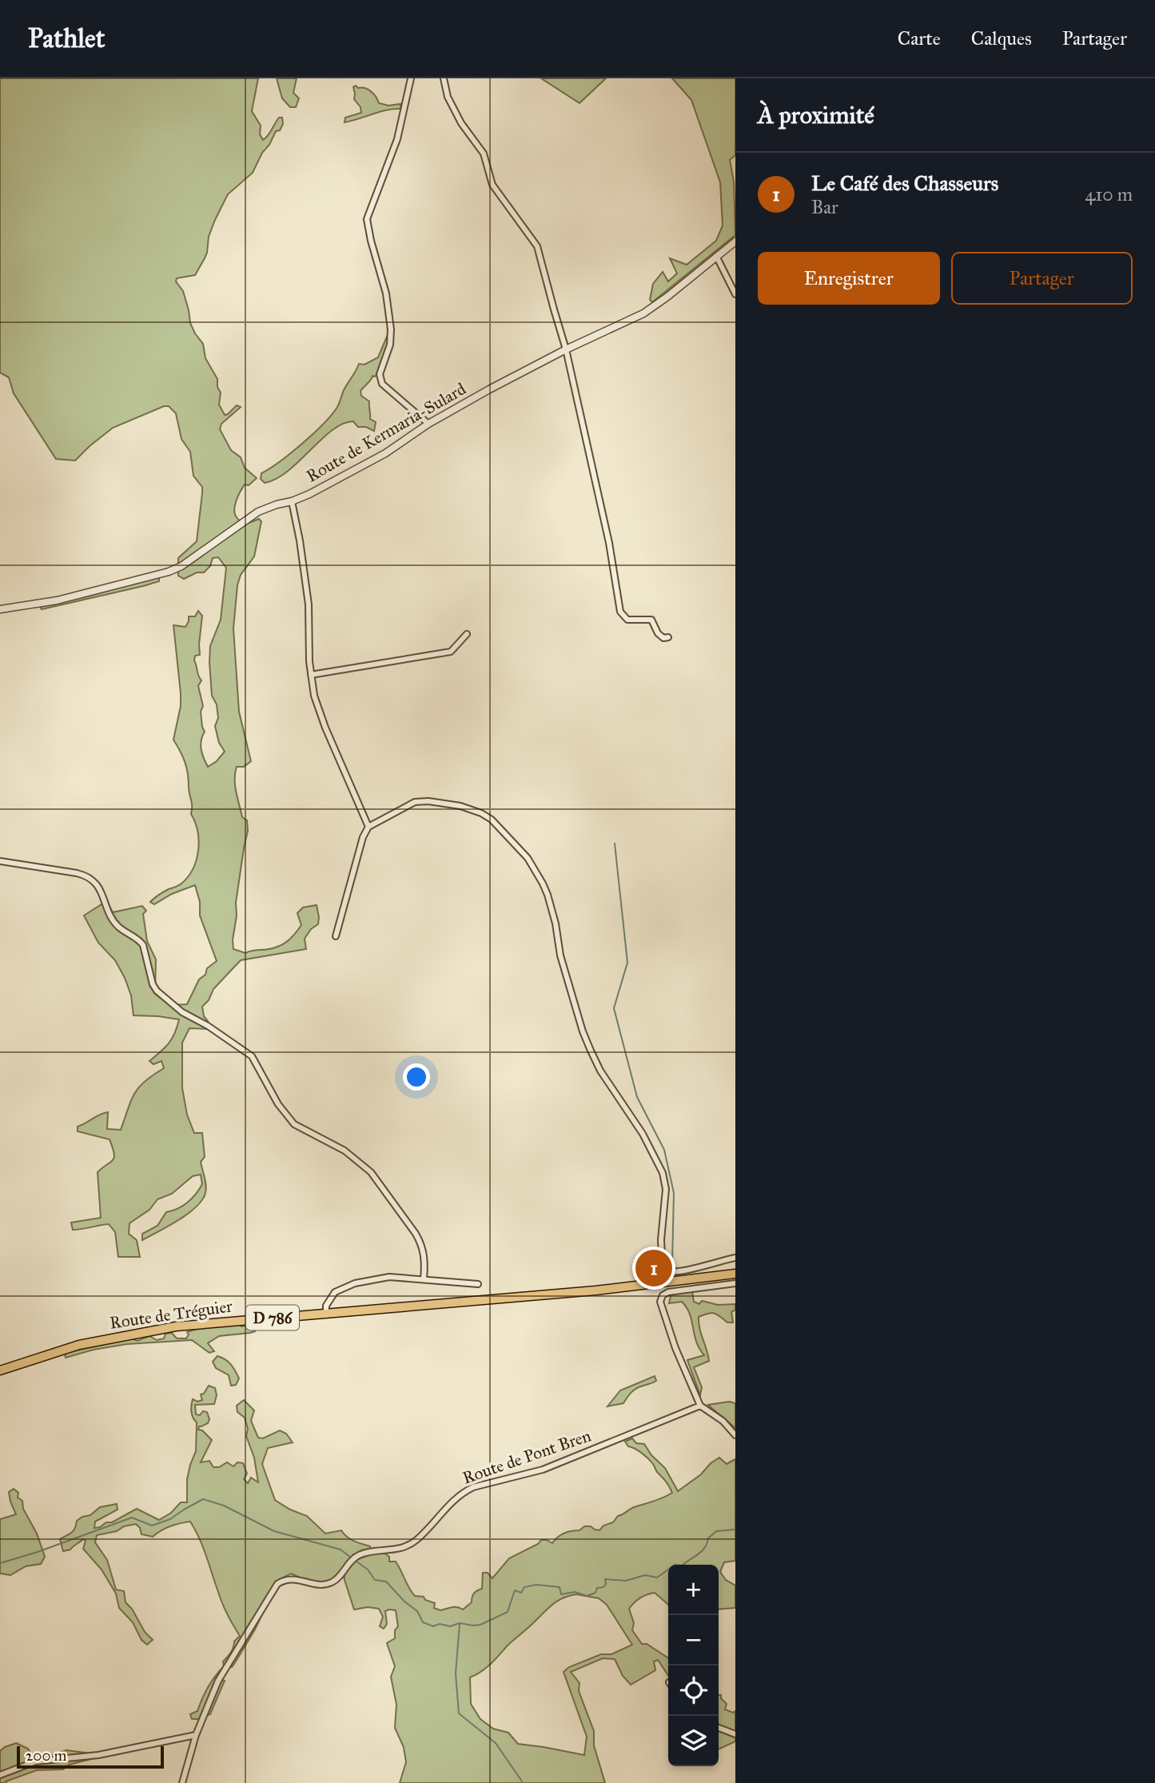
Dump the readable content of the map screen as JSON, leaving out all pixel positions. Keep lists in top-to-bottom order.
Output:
{
  "streets": {
    "main road": ["Route de Tréguier", "D 786"],
    "street": ["Route de Kermaria-Sulard", "Route de Pont Bren"]
  },
  "scale_bar": "200 m",
  "page": {
    "header": "Pathlet",
    "nav": ["Carte", "Calques", "Partager"],
    "heading": "À proximité",
    "list": [
      {
        "mark": "1",
        "name": "Le Café des Chasseurs",
        "note": "Bar",
        "value": "410 m"
      }
    ],
    "buttons": ["Enregistrer", "Partager"],
    "pins": "1",
    "map_buttons": ["+", "−"],
    "scale": "200 m"
  }
}
